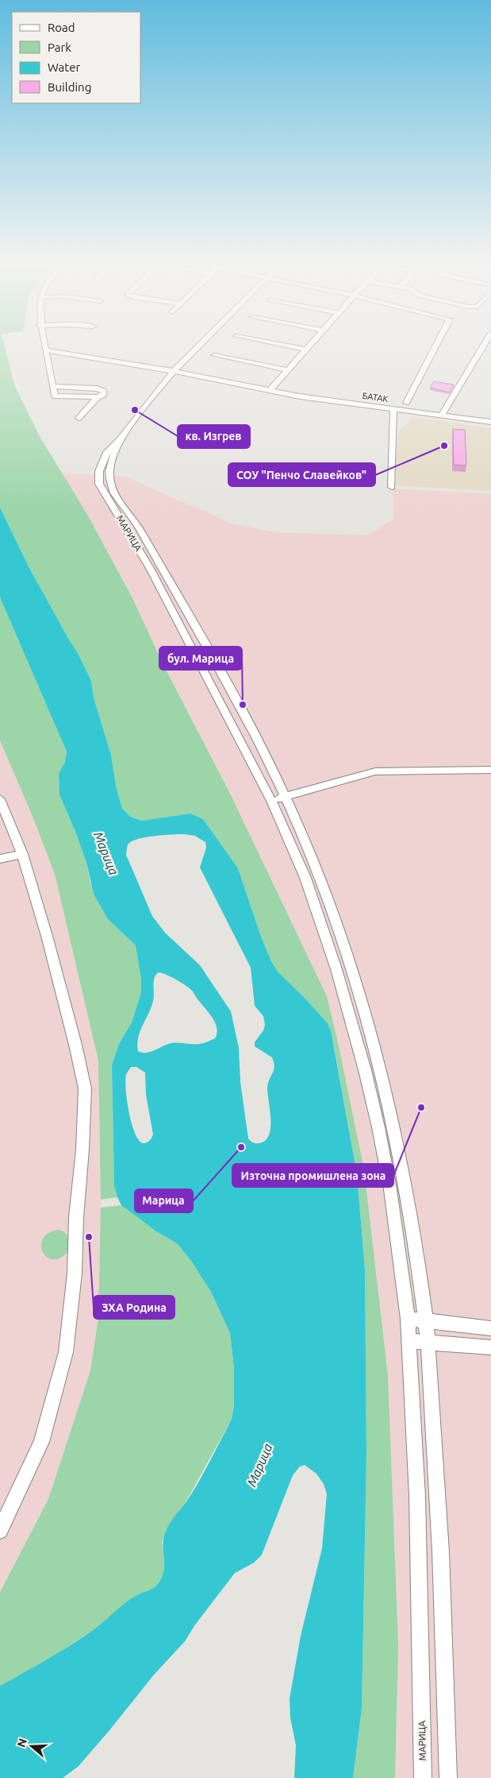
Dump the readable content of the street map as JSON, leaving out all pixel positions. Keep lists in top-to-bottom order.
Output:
{
  "streets": {
    "street": ["БАТАК", "МАРИЦА"]
  },
  "crossings": [
    ["БАТАК", "МАРИЦА"]
  ],
  "water": ["Марица"],
  "places": [
    "кв. Изгрев",
    "СОУ \"Пенчо Славейков\"",
    "бул. Марица",
    "Източна промишлена зона",
    "Марица",
    "ЗХА Родина"
  ],
  "legend": [
    "Road",
    "Park",
    "Water",
    "Building"
  ],
  "north": "left"
}
